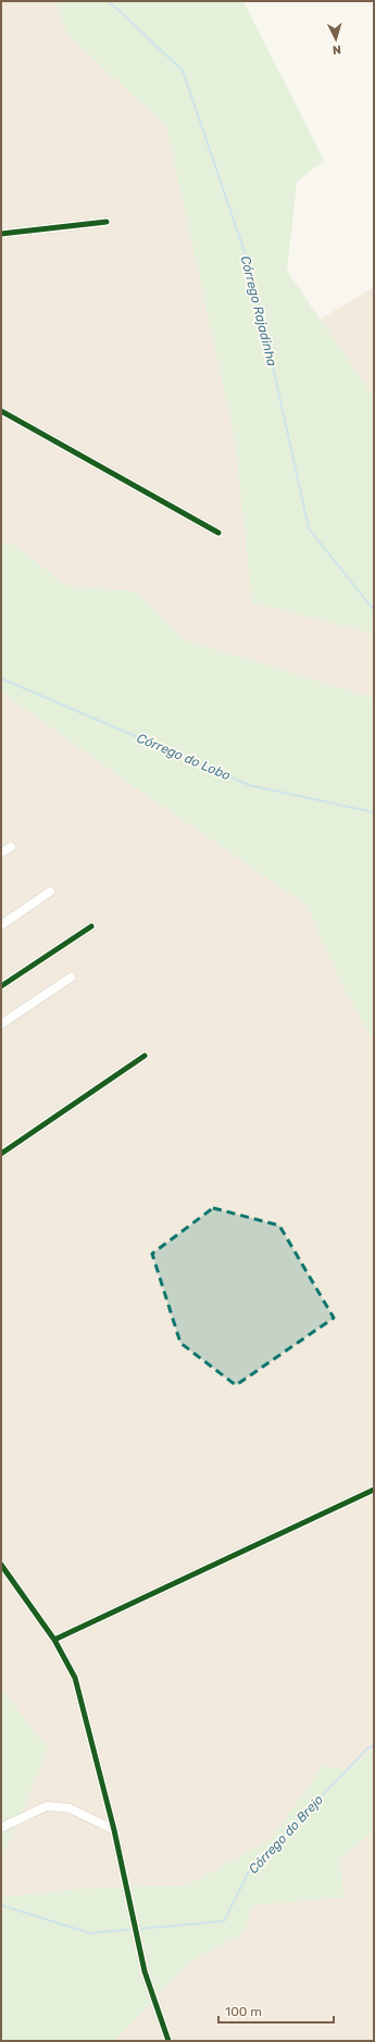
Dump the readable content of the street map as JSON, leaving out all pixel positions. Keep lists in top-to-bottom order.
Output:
{
  "water": ["Córrego Rajadinha", "Córrego do Lobo", "Córrego do Brejo"],
  "scale_bar": "100 m",
  "north": "bottom"
}
